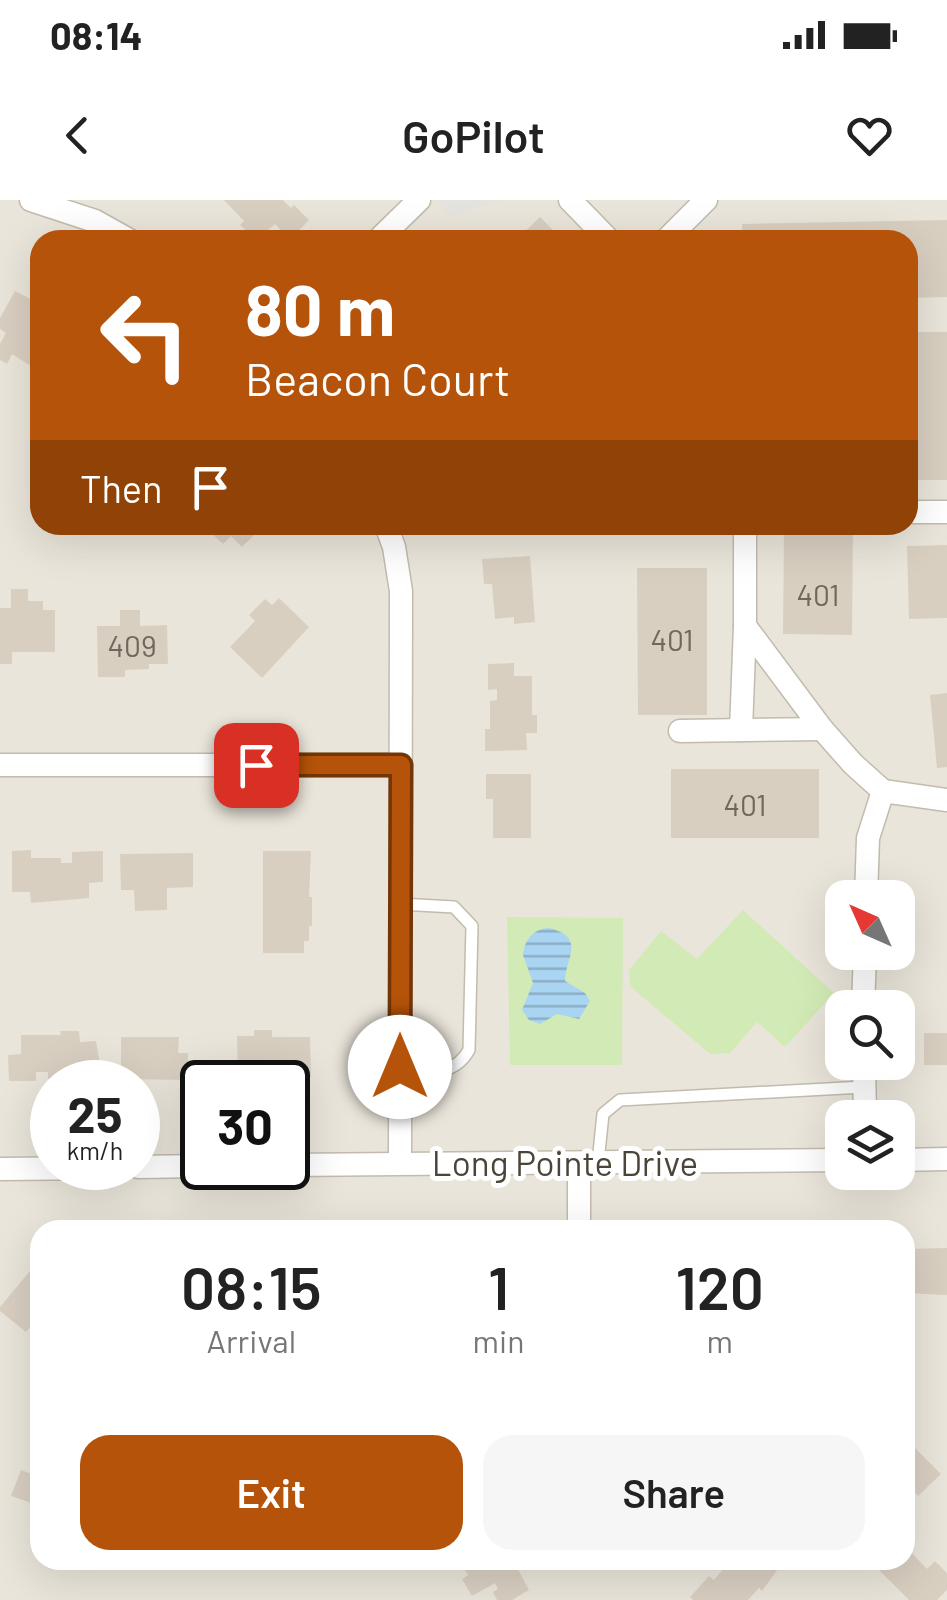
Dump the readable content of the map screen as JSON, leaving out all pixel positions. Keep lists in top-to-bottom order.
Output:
{
  "streets": {
    "street": ["Long Pointe Drive"]
  },
  "house_numbers": [
    "401",
    "401",
    "409",
    "401"
  ],
  "north": "top left",
  "page": {
    "status": "08:14",
    "header": "GoPilot",
    "turn": ["80 m", "Beacon Court"],
    "then": "Then",
    "speed": "25 km/h",
    "limit": "30",
    "eta": [
      "08:15",
      "Arrival",
      "1",
      "min",
      "120",
      "m"
    ],
    "buttons": ["Exit", "Share"]
  }
}
